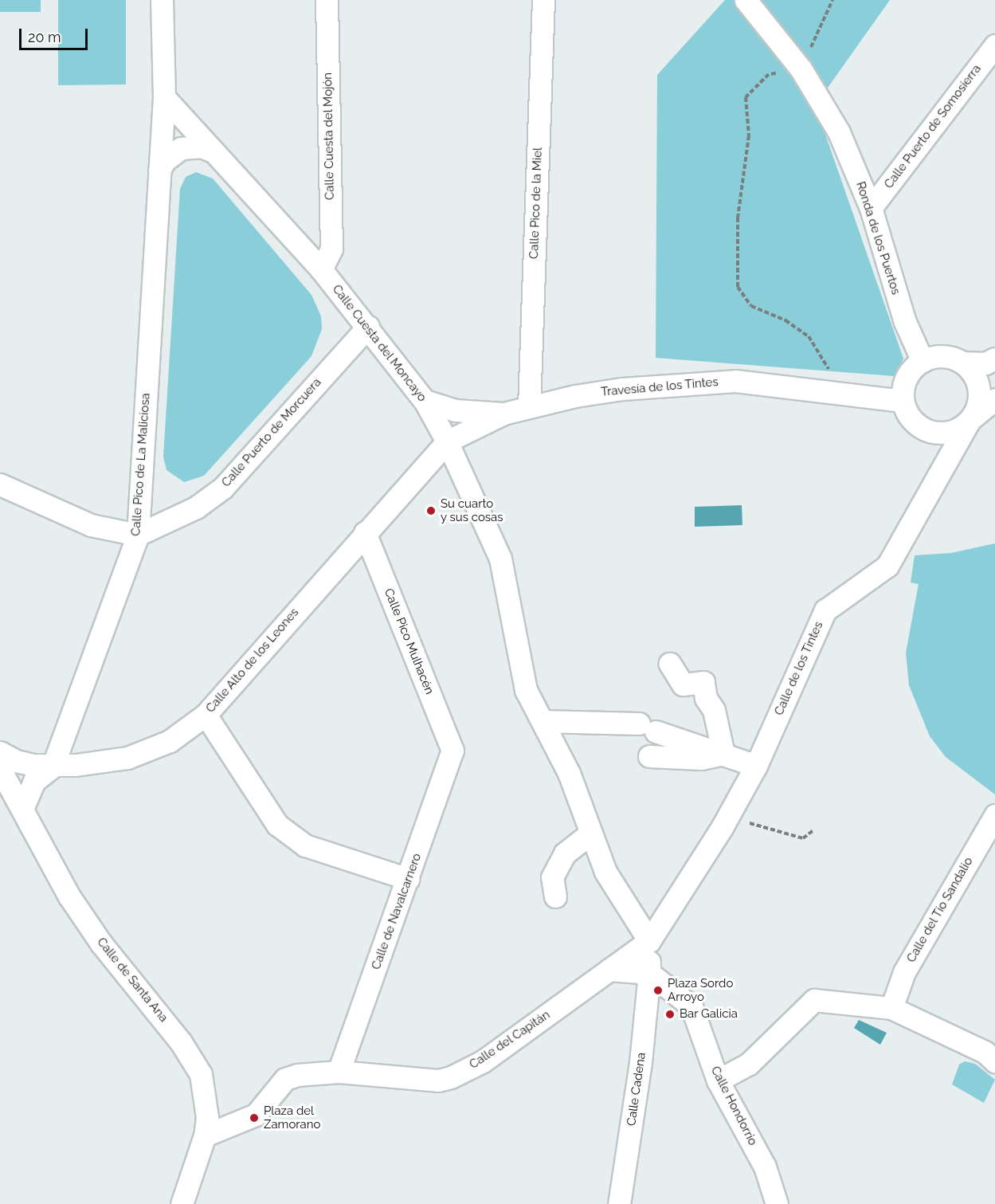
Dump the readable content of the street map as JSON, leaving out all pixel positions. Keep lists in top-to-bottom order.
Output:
{
  "streets": {
    "street": [
      "Calle Puerto de Somosierra",
      "Calle Cuesta del Mojón",
      "Calle Pico de la Miel",
      "Ronda de los Puertos",
      "Calle Cuesta del Moncayo",
      "Travesía de los Tintes",
      "Calle Puerto de Morcuera",
      "Calle Pico de La Maliciosa",
      "Calle Pico Mulhacén",
      "Calle Alto de los Leones",
      "Calle de los Tintes",
      "Calle del Tío Sandalio",
      "Calle de Navalcarnero",
      "Calle de Santa Ana",
      "Calle del Capitán",
      "Calle Cadena",
      "Calle Hondorrio"
    ]
  },
  "crossings": [
    ["Calle Puerto de Somosierra", "Ronda de los Puertos"],
    ["Calle Cuesta del Mojón", "Calle Cuesta del Moncayo"],
    ["Calle Pico de la Miel", "Travesía de los Tintes"],
    ["Ronda de los Puertos", "Travesía de los Tintes"],
    ["Ronda de los Puertos", "Calle de los Tintes"],
    ["Calle Cuesta del Moncayo", "Travesía de los Tintes"],
    ["Calle Cuesta del Moncayo", "Calle Puerto de Morcuera"],
    ["Calle Cuesta del Moncayo", "Calle Pico de La Maliciosa"],
    ["Calle Cuesta del Moncayo", "Calle Alto de los Leones"],
    ["Calle Cuesta del Moncayo", "Calle de los Tintes"],
    ["Calle Cuesta del Moncayo", "Calle del Capitán"],
    ["Travesía de los Tintes", "Calle Alto de los Leones"],
    ["Travesía de los Tintes", "Calle de los Tintes"],
    ["Calle Puerto de Morcuera", "Calle Pico de La Maliciosa"],
    ["Calle Pico de La Maliciosa", "Calle Alto de los Leones"],
    ["Calle Pico Mulhacén", "Calle Alto de los Leones"],
    ["Calle Pico Mulhacén", "Calle de Navalcarnero"],
    ["Calle de los Tintes", "Calle del Capitán"],
    ["Calle de Navalcarnero", "Calle del Capitán"],
    ["Calle de Santa Ana", "Calle del Capitán"],
    ["Calle Cadena", "Calle Hondorrio"]
  ],
  "places": [
    "Su cuarto y sus cosas",
    "Plaza Sordo Arroyo",
    "Bar Galicia",
    "Plaza del Zamorano"
  ],
  "scale_bar": "20 m"
}
